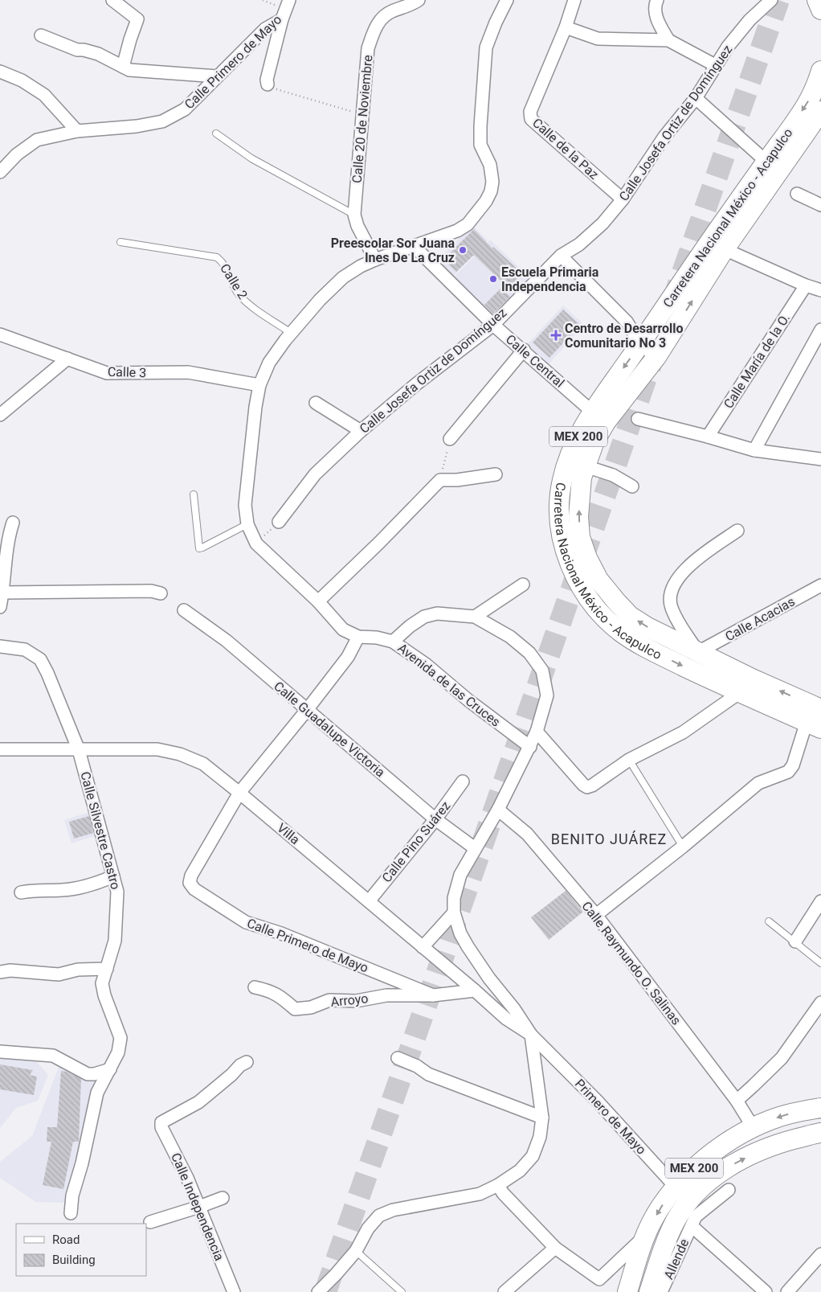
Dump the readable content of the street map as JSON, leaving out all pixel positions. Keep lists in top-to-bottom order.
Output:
{
  "streets": {
    "main road": ["Carretera Nacional México - Acapulco", "MEX 200"],
    "street": [
      "Calle Primero de Mayo",
      "Calle 20 de Noviembre",
      "Calle Josefa Ortiz de Domínguez",
      "Calle de la Paz",
      "Calle Central",
      "Calle María de la O.",
      "Calle 3",
      "Calle Acacias",
      "Avenida de las Cruces",
      "Calle Guadalupe Victoria",
      "Calle Silvestre Castro",
      "Villa",
      "Calle Pino Suárez",
      "Calle Raymundo O. Salinas",
      "Arroyo",
      "Primero de Mayo",
      "Calle Independencia",
      "Allende"
    ],
    "lane": ["Calle 2"]
  },
  "crossings": [
    ["Calle Primero de Mayo", "Villa"],
    ["Calle Primero de Mayo", "Arroyo"],
    ["Calle 20 de Noviembre", "Avenida de las Cruces"],
    ["Calle Josefa Ortiz de Domínguez", "Calle de la Paz"],
    ["Calle Josefa Ortiz de Domínguez", "Calle Central"],
    ["Carretera Nacional México - Acapulco", "Calle Central"],
    ["Carretera Nacional México - Acapulco", "Calle Acacias"],
    ["Calle 2", "Avenida de las Cruces"],
    ["Calle Central", "Avenida de las Cruces"],
    ["Calle 3", "Avenida de las Cruces"],
    ["MEX 200", "Calle Raymundo O. Salinas"],
    ["MEX 200", "Primero de Mayo"],
    ["Calle Guadalupe Victoria", "Calle Pino Suárez"],
    ["Calle Silvestre Castro", "Villa"],
    ["Villa", "Calle Pino Suárez"],
    ["Villa", "Arroyo"],
    ["Villa", "Primero de Mayo"]
  ],
  "districts": ["BENITO JUÁREZ"],
  "places": {
    "other": ["Preescolar Sor Juana Ines De La Cruz", "Escuela Primaria Independencia"],
    "health": ["Centro de Desarrollo Comunitario No 3"]
  },
  "legend": ["Road", "Building"]
}
